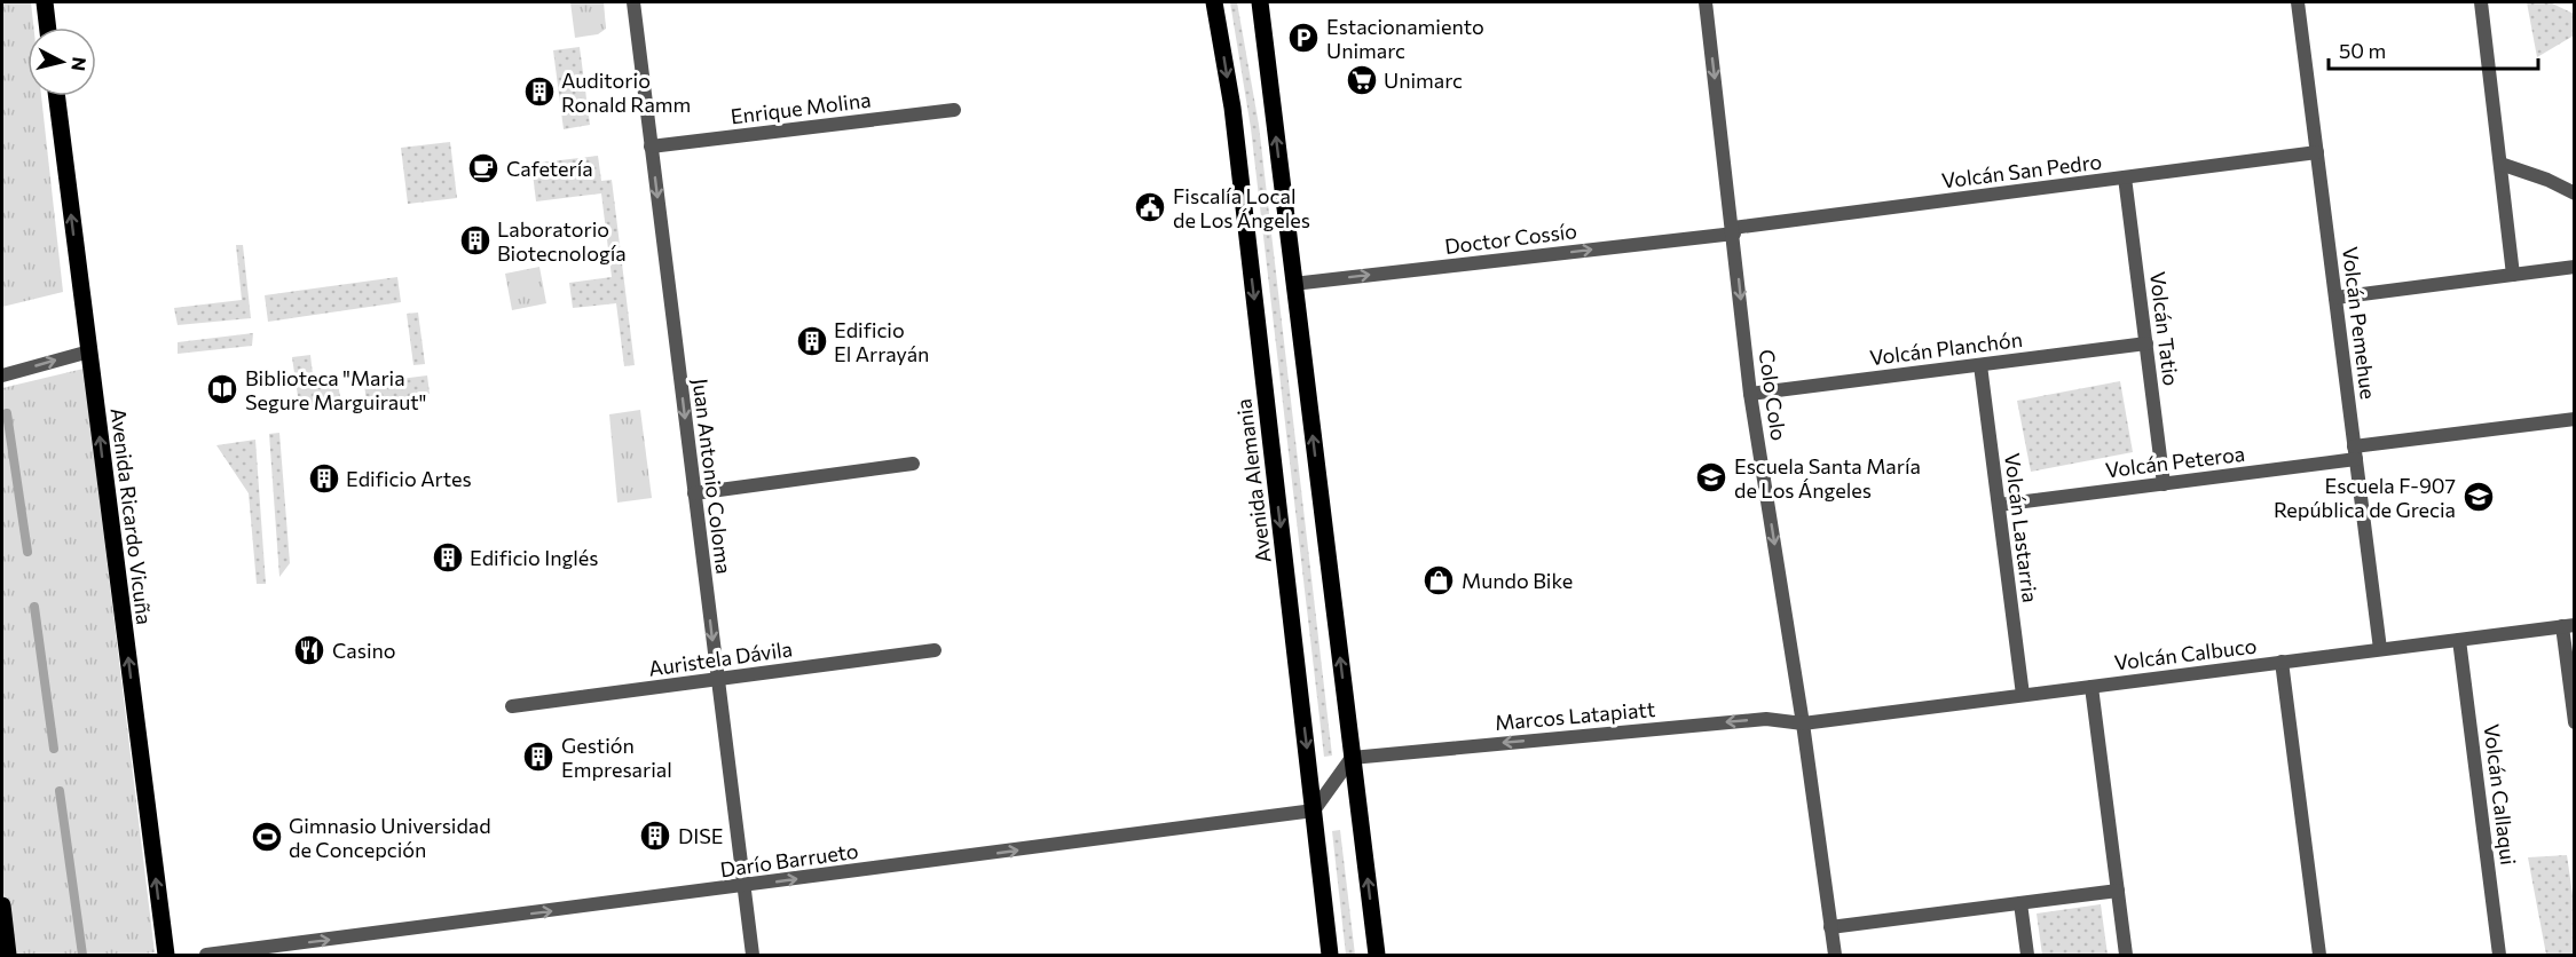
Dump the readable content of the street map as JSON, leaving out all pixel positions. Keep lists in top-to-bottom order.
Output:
{
  "streets": {
    "main road": ["Avenida Alemania", "Avenida Ricardo Vicuña"],
    "street": [
      "Enrique Molina",
      "Volcán San Pedro",
      "Doctor Cossío",
      "Volcán Pemehue",
      "Volcán Tatio",
      "Volcán Planchón",
      "Colo Colo",
      "Volcán Peteroa",
      "Juan Antonio Coloma",
      "Volcán Lastarria",
      "Volcán Calbuco",
      "Auristela Dávila",
      "Marcos Latapiatt",
      "Volcán Callaqui",
      "Darío Barrueto"
    ]
  },
  "crossings": [
    ["Enrique Molina", "Juan Antonio Coloma"],
    ["Volcán San Pedro", "Doctor Cossío"],
    ["Volcán San Pedro", "Volcán Pemehue"],
    ["Volcán San Pedro", "Volcán Tatio"],
    ["Volcán San Pedro", "Colo Colo"],
    ["Doctor Cossío", "Colo Colo"],
    ["Volcán Pemehue", "Volcán Peteroa"],
    ["Volcán Pemehue", "Volcán Calbuco"],
    ["Volcán Tatio", "Volcán Planchón"],
    ["Volcán Tatio", "Volcán Peteroa"],
    ["Volcán Planchón", "Colo Colo"],
    ["Volcán Planchón", "Volcán Lastarria"],
    ["Colo Colo", "Volcán Calbuco"],
    ["Colo Colo", "Marcos Latapiatt"],
    ["Volcán Peteroa", "Volcán Lastarria"],
    ["Juan Antonio Coloma", "Auristela Dávila"],
    ["Juan Antonio Coloma", "Darío Barrueto"],
    ["Avenida Alemania", "Darío Barrueto"],
    ["Volcán Lastarria", "Volcán Calbuco"],
    ["Volcán Calbuco", "Marcos Latapiatt"],
    ["Volcán Calbuco", "Volcán Callaqui"]
  ],
  "one_way": [
    "Doctor Cossío",
    "Colo Colo",
    "Juan Antonio Coloma",
    "Avenida Ricardo Vicuña",
    "Marcos Latapiatt",
    "Darío Barrueto"
  ],
  "places": {
    "parking": ["Estacionamiento Unimarc"],
    "supermarket": ["Unimarc"],
    "building": [
      "Auditorio Ronald Ramm",
      "Laboratorio Biotecnología",
      "Edificio El Arrayán",
      "Edificio Artes",
      "Edificio Inglés",
      "Gestión Empresarial",
      "DISE"
    ],
    "cafe": ["Cafetería"],
    "public building": ["Fiscalía Local de Los Ángeles"],
    "library": ["Biblioteca \"Maria Segure Marguiraut\""],
    "school or university": ["Escuela Santa María de Los Ángeles", "Escuela F-907 República de Grecia"],
    "shop": ["Mundo Bike"],
    "restaurant": ["Casino"],
    "sports": ["Gimnasio Universidad de Concepción"]
  },
  "scale_bar": "50 m",
  "north": "right"
}
